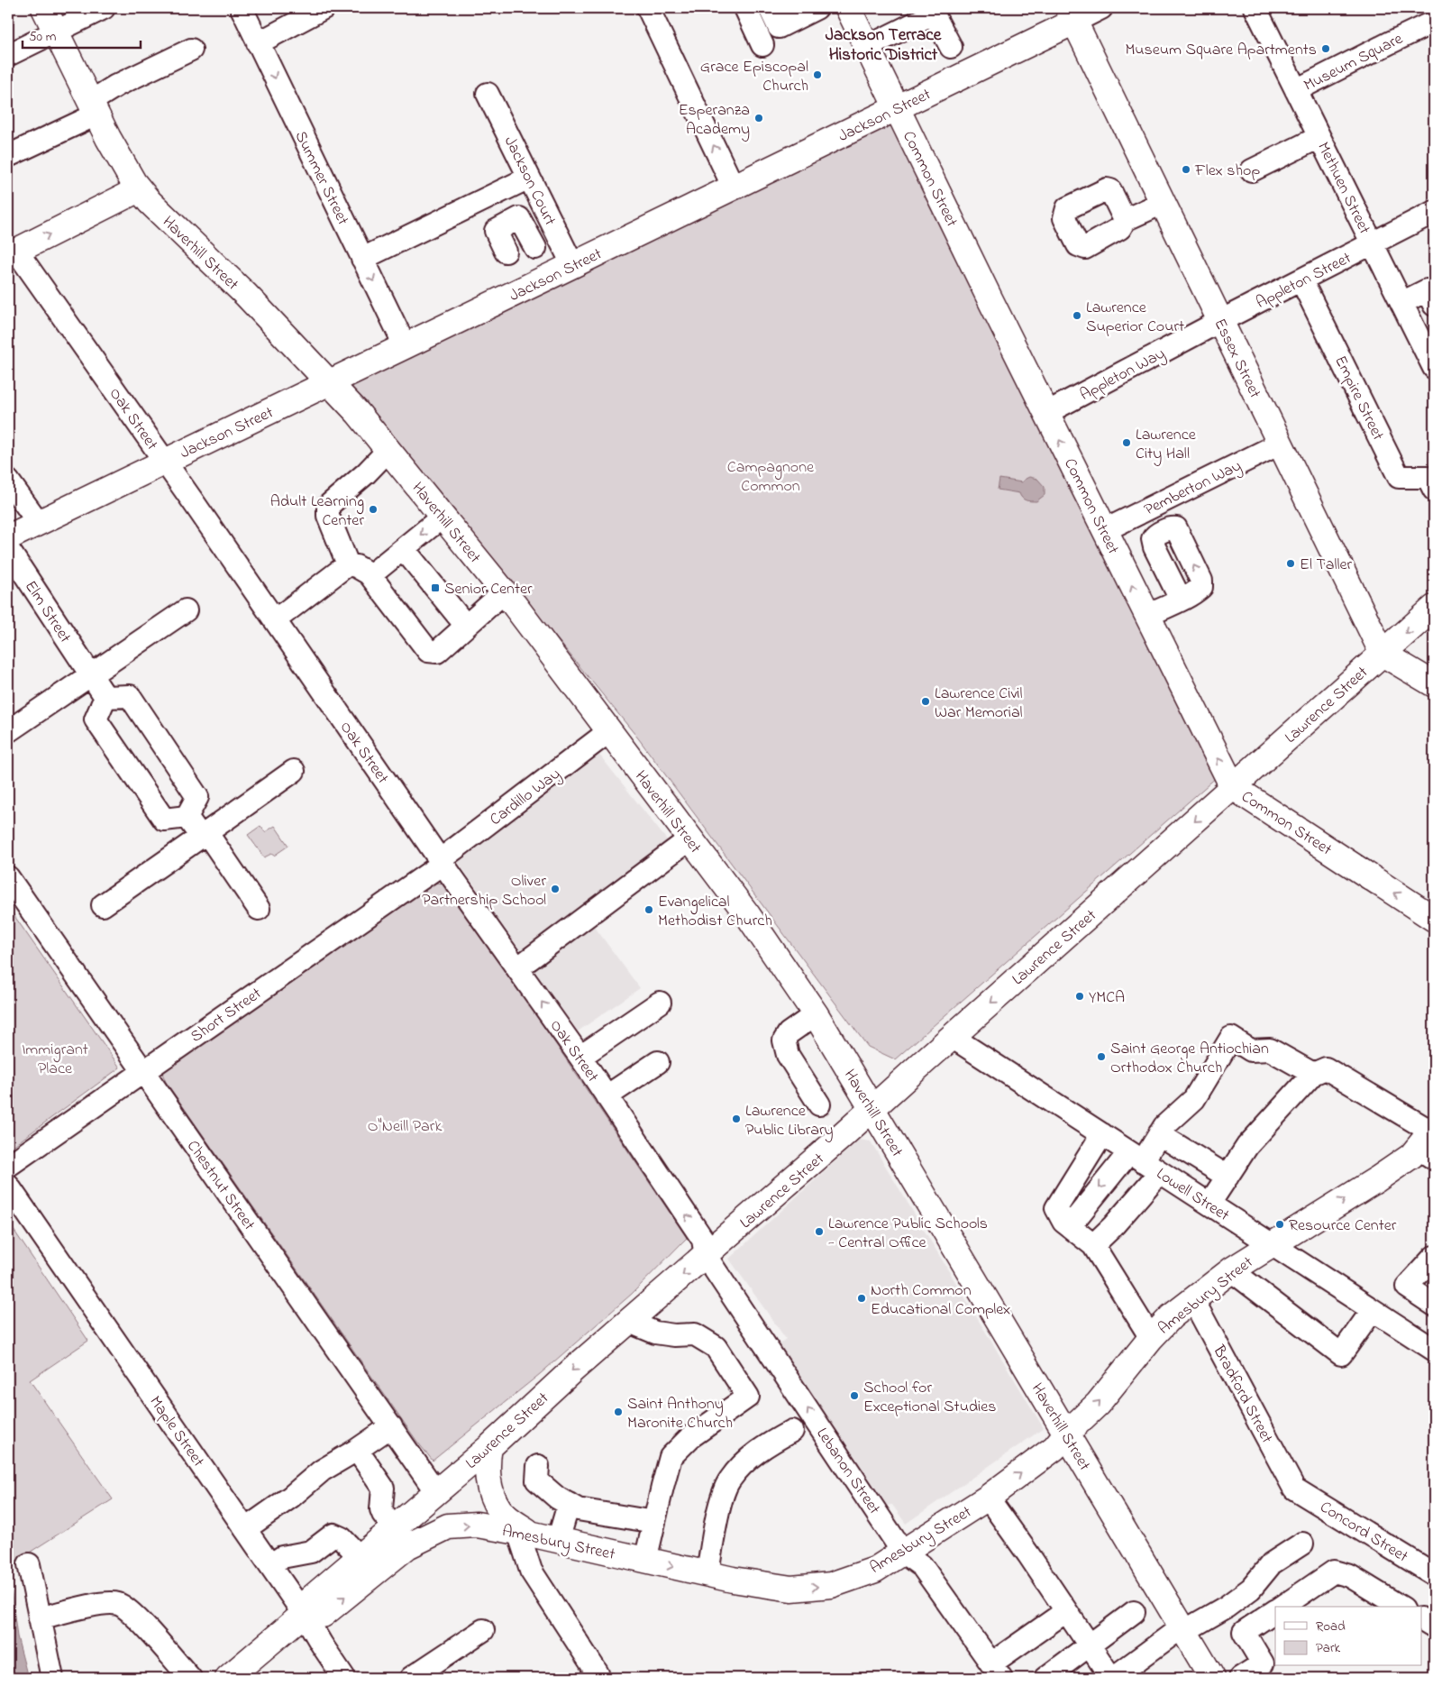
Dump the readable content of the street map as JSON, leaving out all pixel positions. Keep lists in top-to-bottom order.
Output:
{
  "streets": {
    "main road": [
      "Jackson Street",
      "Common Street",
      "Haverhill Street",
      "Essex Street",
      "Lawrence Street",
      "Amesbury Street"
    ],
    "street": [
      "Museum Square",
      "Summer Street",
      "Jackson Court",
      "Methuen Street",
      "Appleton Street",
      "Appleton Way",
      "Empire Street",
      "Oak Street",
      "Pemberton Way",
      "Elm Street",
      "Cardillo Way",
      "Short Street",
      "Chestnut Street",
      "Lowell Street",
      "Bradford Street",
      "Maple Street",
      "Lebanon Street",
      "Concord Street"
    ]
  },
  "crossings": [
    ["Museum Square", "Methuen Street"],
    ["Jackson Street", "Summer Street"],
    ["Jackson Street", "Common Street"],
    ["Jackson Street", "Jackson Court"],
    ["Jackson Street", "Haverhill Street"],
    ["Jackson Street", "Essex Street"],
    ["Jackson Street", "Oak Street"],
    ["Common Street", "Appleton Way"],
    ["Common Street", "Pemberton Way"],
    ["Common Street", "Lawrence Street"],
    ["Methuen Street", "Appleton Street"],
    ["Haverhill Street", "Lawrence Street"],
    ["Haverhill Street", "Cardillo Way"],
    ["Haverhill Street", "Amesbury Street"],
    ["Appleton Street", "Essex Street"],
    ["Appleton Street", "Appleton Way"],
    ["Appleton Street", "Empire Street"],
    ["Essex Street", "Appleton Way"],
    ["Essex Street", "Pemberton Way"],
    ["Essex Street", "Lawrence Street"],
    ["Oak Street", "Lawrence Street"],
    ["Oak Street", "Cardillo Way"],
    ["Oak Street", "Short Street"],
    ["Oak Street", "Lebanon Street"],
    ["Lawrence Street", "Chestnut Street"],
    ["Lawrence Street", "Lowell Street"],
    ["Lawrence Street", "Amesbury Street"],
    ["Lawrence Street", "Maple Street"],
    ["Lawrence Street", "Lebanon Street"],
    ["Cardillo Way", "Short Street"],
    ["Short Street", "Chestnut Street"],
    ["Lowell Street", "Amesbury Street"],
    ["Amesbury Street", "Bradford Street"],
    ["Amesbury Street", "Maple Street"],
    ["Amesbury Street", "Lebanon Street"],
    ["Bradford Street", "Concord Street"]
  ],
  "one_way": [
    "Summer Street",
    "Common Street",
    "Lawrence Street",
    "Amesbury Street",
    "Lebanon Street"
  ],
  "districts": ["Jackson Terrace Historic District"],
  "parks": ["Campagnone Common", "Immigrant Place", "O\"Neill Park"],
  "places": {
    "other": [
      "Museum Square Apartments",
      "Grace Episcopal Church",
      "Esperanza Academy",
      "Flex shop",
      "Lawrence Superior Court",
      "Lawrence City Hall",
      "Adult Learning Center",
      "El Taller",
      "Lawrence Civil War Memorial",
      "Oliver Partnership School",
      "Evangelical Methodist Church",
      "YMCA",
      "Saint George Antiochian Orthodox Church",
      "Lawrence Public Library",
      "Resource Center",
      "Lawrence Public Schools - Central Office",
      "North Common Educational Complex",
      "School for Exceptional Studies",
      "Saint Anthony Maronite Church"
    ],
    "transit": ["Senior Center"]
  },
  "legend": ["Road", "Park"],
  "scale_bar": "50 m"
}
